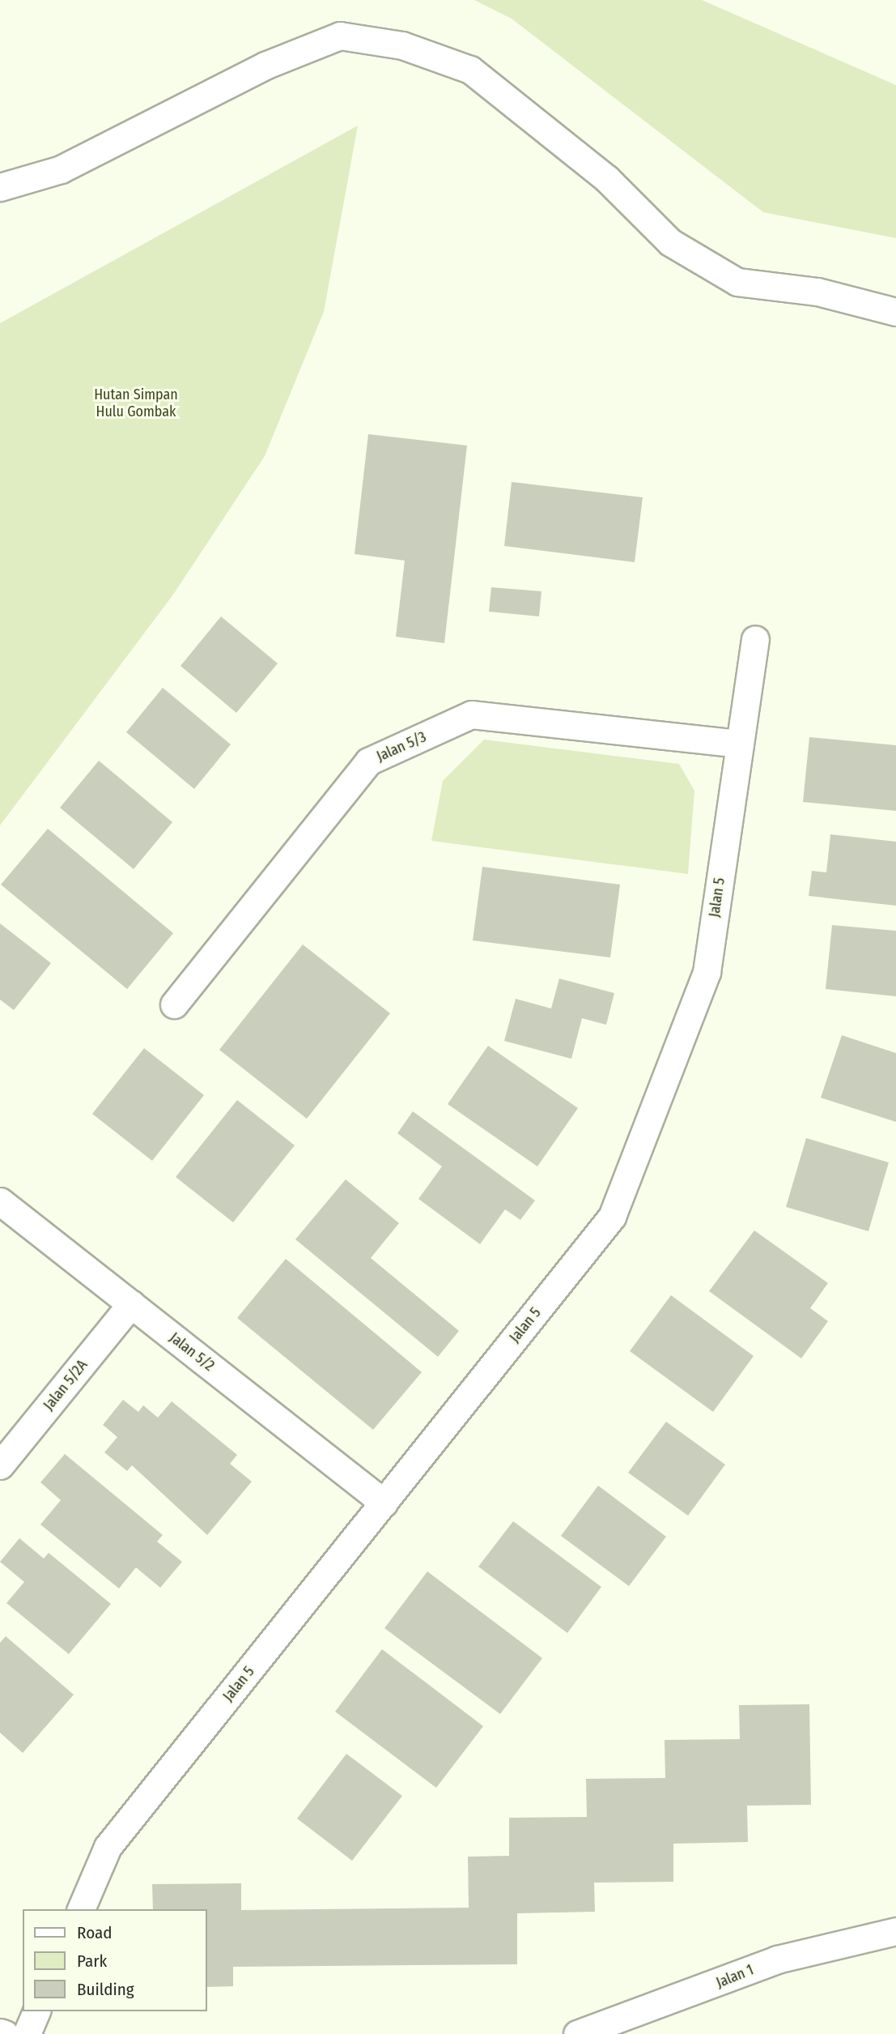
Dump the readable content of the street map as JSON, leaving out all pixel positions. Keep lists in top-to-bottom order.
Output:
{
  "streets": {
    "street": [
      "Jalan 5/3",
      "Jalan 5",
      "Jalan 5/2",
      "Jalan 5/2A",
      "Jalan 1"
    ]
  },
  "crossings": [
    ["Jalan 5/3", "Jalan 5"],
    ["Jalan 5", "Jalan 5/2"],
    ["Jalan 5/2", "Jalan 5/2A"]
  ],
  "parks": ["Hutan Simpan Hulu Gombak"],
  "legend": ["Road", "Park", "Building"]
}
